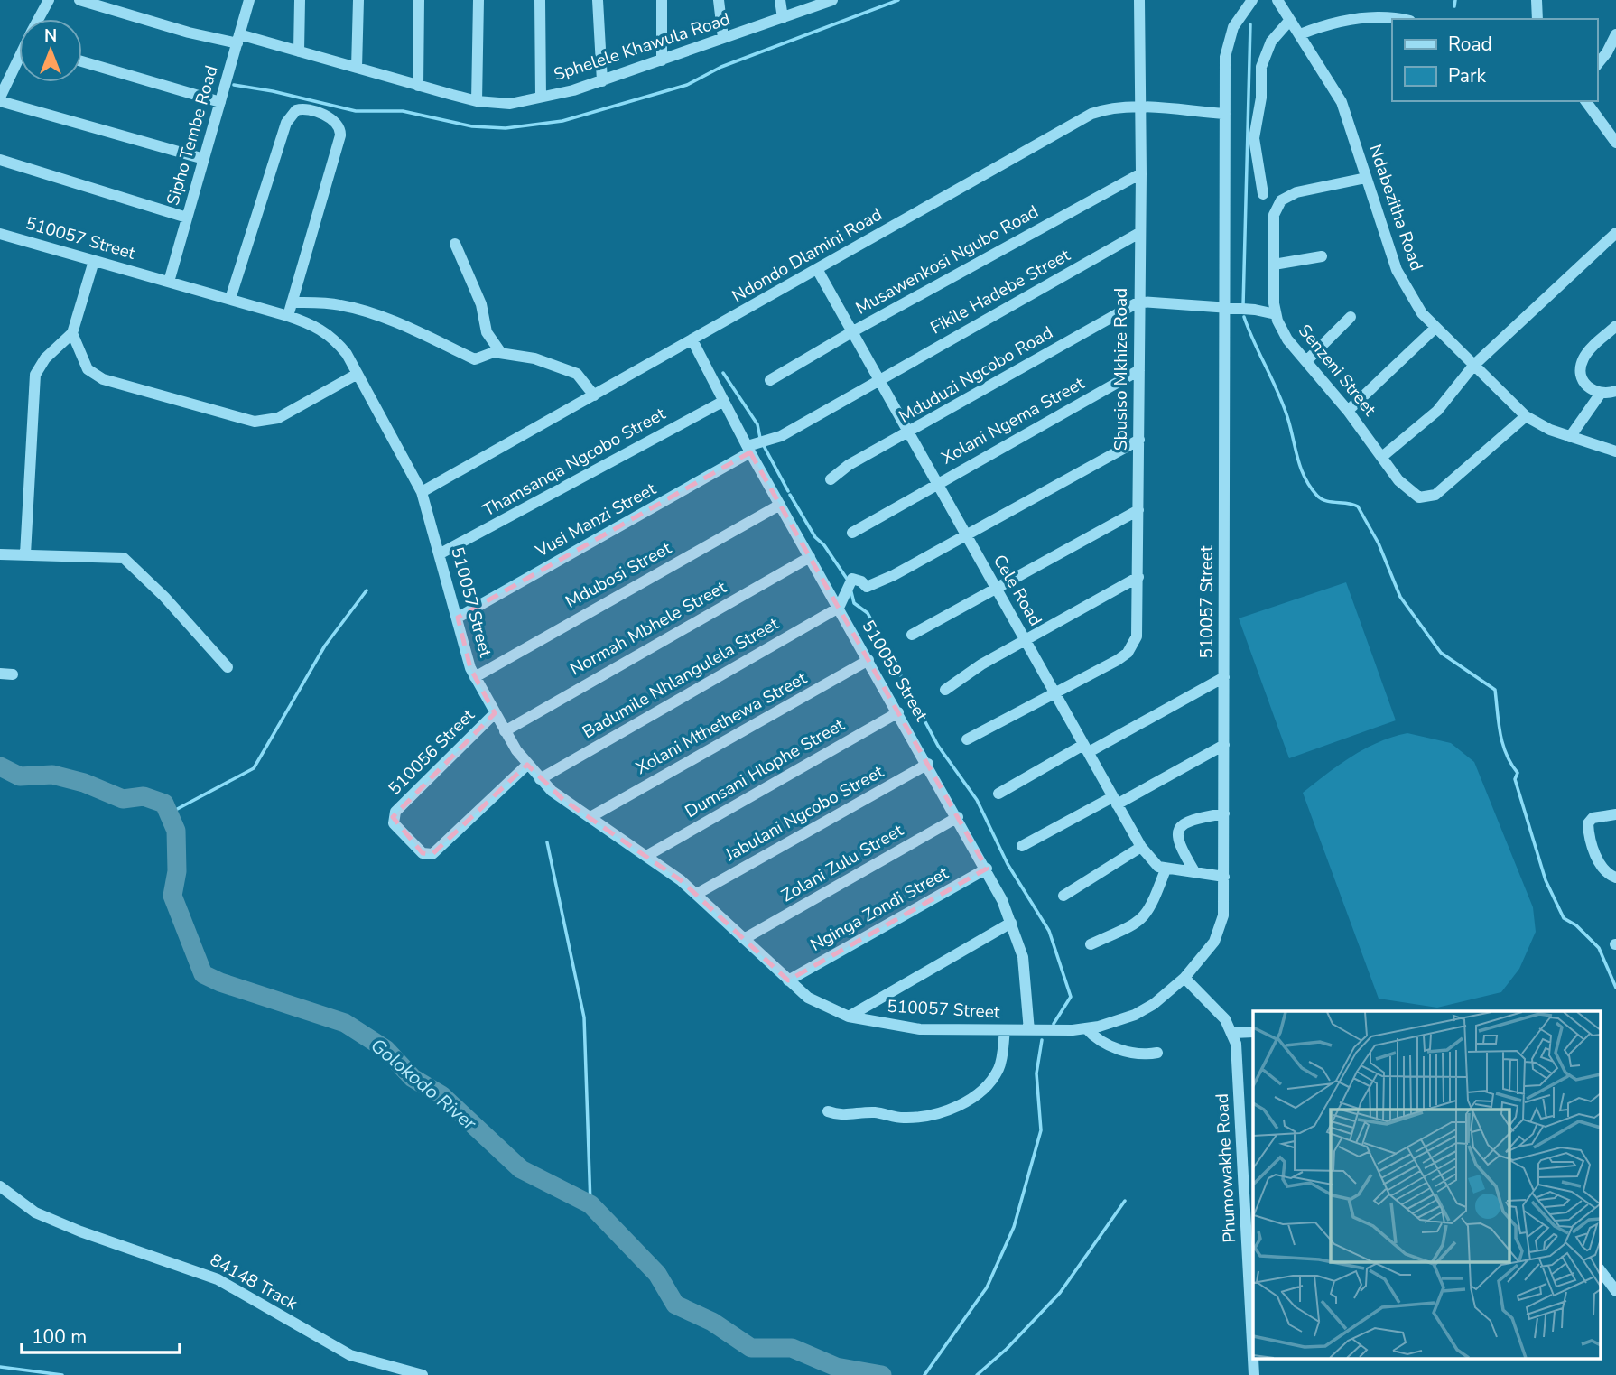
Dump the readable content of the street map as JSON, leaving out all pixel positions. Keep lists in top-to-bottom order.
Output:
{
  "streets": {
    "street": [
      "Sphelele Khawula Road",
      "Sipho Tembe Road",
      "Ndabezitha Road",
      "510057 Street",
      "Ndondo Dlamini Road",
      "Musawenkosi Ngubo Road",
      "Fikile Hadebe Street",
      "Sbusiso Mkhize Road",
      "Senzeni Street",
      "Mduduzi Ngcobo Road",
      "Xolani Ngema Street",
      "Thamsanqa Ngcobo Street",
      "Vusi Manzi Street",
      "Mdubosi Street",
      "Cele Road",
      "Normah Mbhele Street",
      "510059 Street",
      "Badumile Nhlangulela Street",
      "Xolani Mthethewa Street",
      "510056 Street",
      "Dumsani Hlophe Street",
      "Jabulani Ngcobo Street",
      "Zolani Zulu Street",
      "Nginga Zondi Street",
      "Phumowakhe Road",
      "84148 Track"
    ]
  },
  "crossings": [
    ["Sphelele Khawula Road", "Sipho Tembe Road"],
    ["Sipho Tembe Road", "510057 Street"],
    ["Ndabezitha Road", "Senzeni Street"],
    ["510057 Street", "Ndondo Dlamini Road"],
    ["510057 Street", "Thamsanqa Ngcobo Street"],
    ["510057 Street", "Vusi Manzi Street"],
    ["510057 Street", "Mdubosi Street"],
    ["510057 Street", "Normah Mbhele Street"],
    ["510057 Street", "510059 Street"],
    ["510057 Street", "Badumile Nhlangulela Street"],
    ["510057 Street", "Xolani Mthethewa Street"],
    ["510057 Street", "510056 Street"],
    ["510057 Street", "Dumsani Hlophe Street"],
    ["510057 Street", "Jabulani Ngcobo Street"],
    ["510057 Street", "Zolani Zulu Street"],
    ["510057 Street", "Nginga Zondi Street"],
    ["510057 Street", "Phumowakhe Road"],
    ["Ndondo Dlamini Road", "Sbusiso Mkhize Road"],
    ["Ndondo Dlamini Road", "Cele Road"],
    ["Ndondo Dlamini Road", "510059 Street"],
    ["Musawenkosi Ngubo Road", "Sbusiso Mkhize Road"],
    ["Musawenkosi Ngubo Road", "Cele Road"],
    ["Fikile Hadebe Street", "Sbusiso Mkhize Road"],
    ["Fikile Hadebe Street", "Cele Road"],
    ["Sbusiso Mkhize Road", "Mduduzi Ngcobo Road"],
    ["Sbusiso Mkhize Road", "Xolani Ngema Street"],
    ["Sbusiso Mkhize Road", "Cele Road"],
    ["Mduduzi Ngcobo Road", "Cele Road"],
    ["Xolani Ngema Street", "Cele Road"],
    ["Thamsanqa Ngcobo Street", "510059 Street"],
    ["Vusi Manzi Street", "510059 Street"],
    ["Mdubosi Street", "510059 Street"],
    ["Normah Mbhele Street", "510059 Street"],
    ["510059 Street", "Badumile Nhlangulela Street"],
    ["510059 Street", "Xolani Mthethewa Street"],
    ["510059 Street", "Dumsani Hlophe Street"],
    ["510059 Street", "Jabulani Ngcobo Street"],
    ["510059 Street", "Zolani Zulu Street"],
    ["510059 Street", "Nginga Zondi Street"]
  ],
  "water": ["Golokodo River"],
  "legend": ["Road", "Park"],
  "scale_bar": "100 m",
  "north": "top"
}
